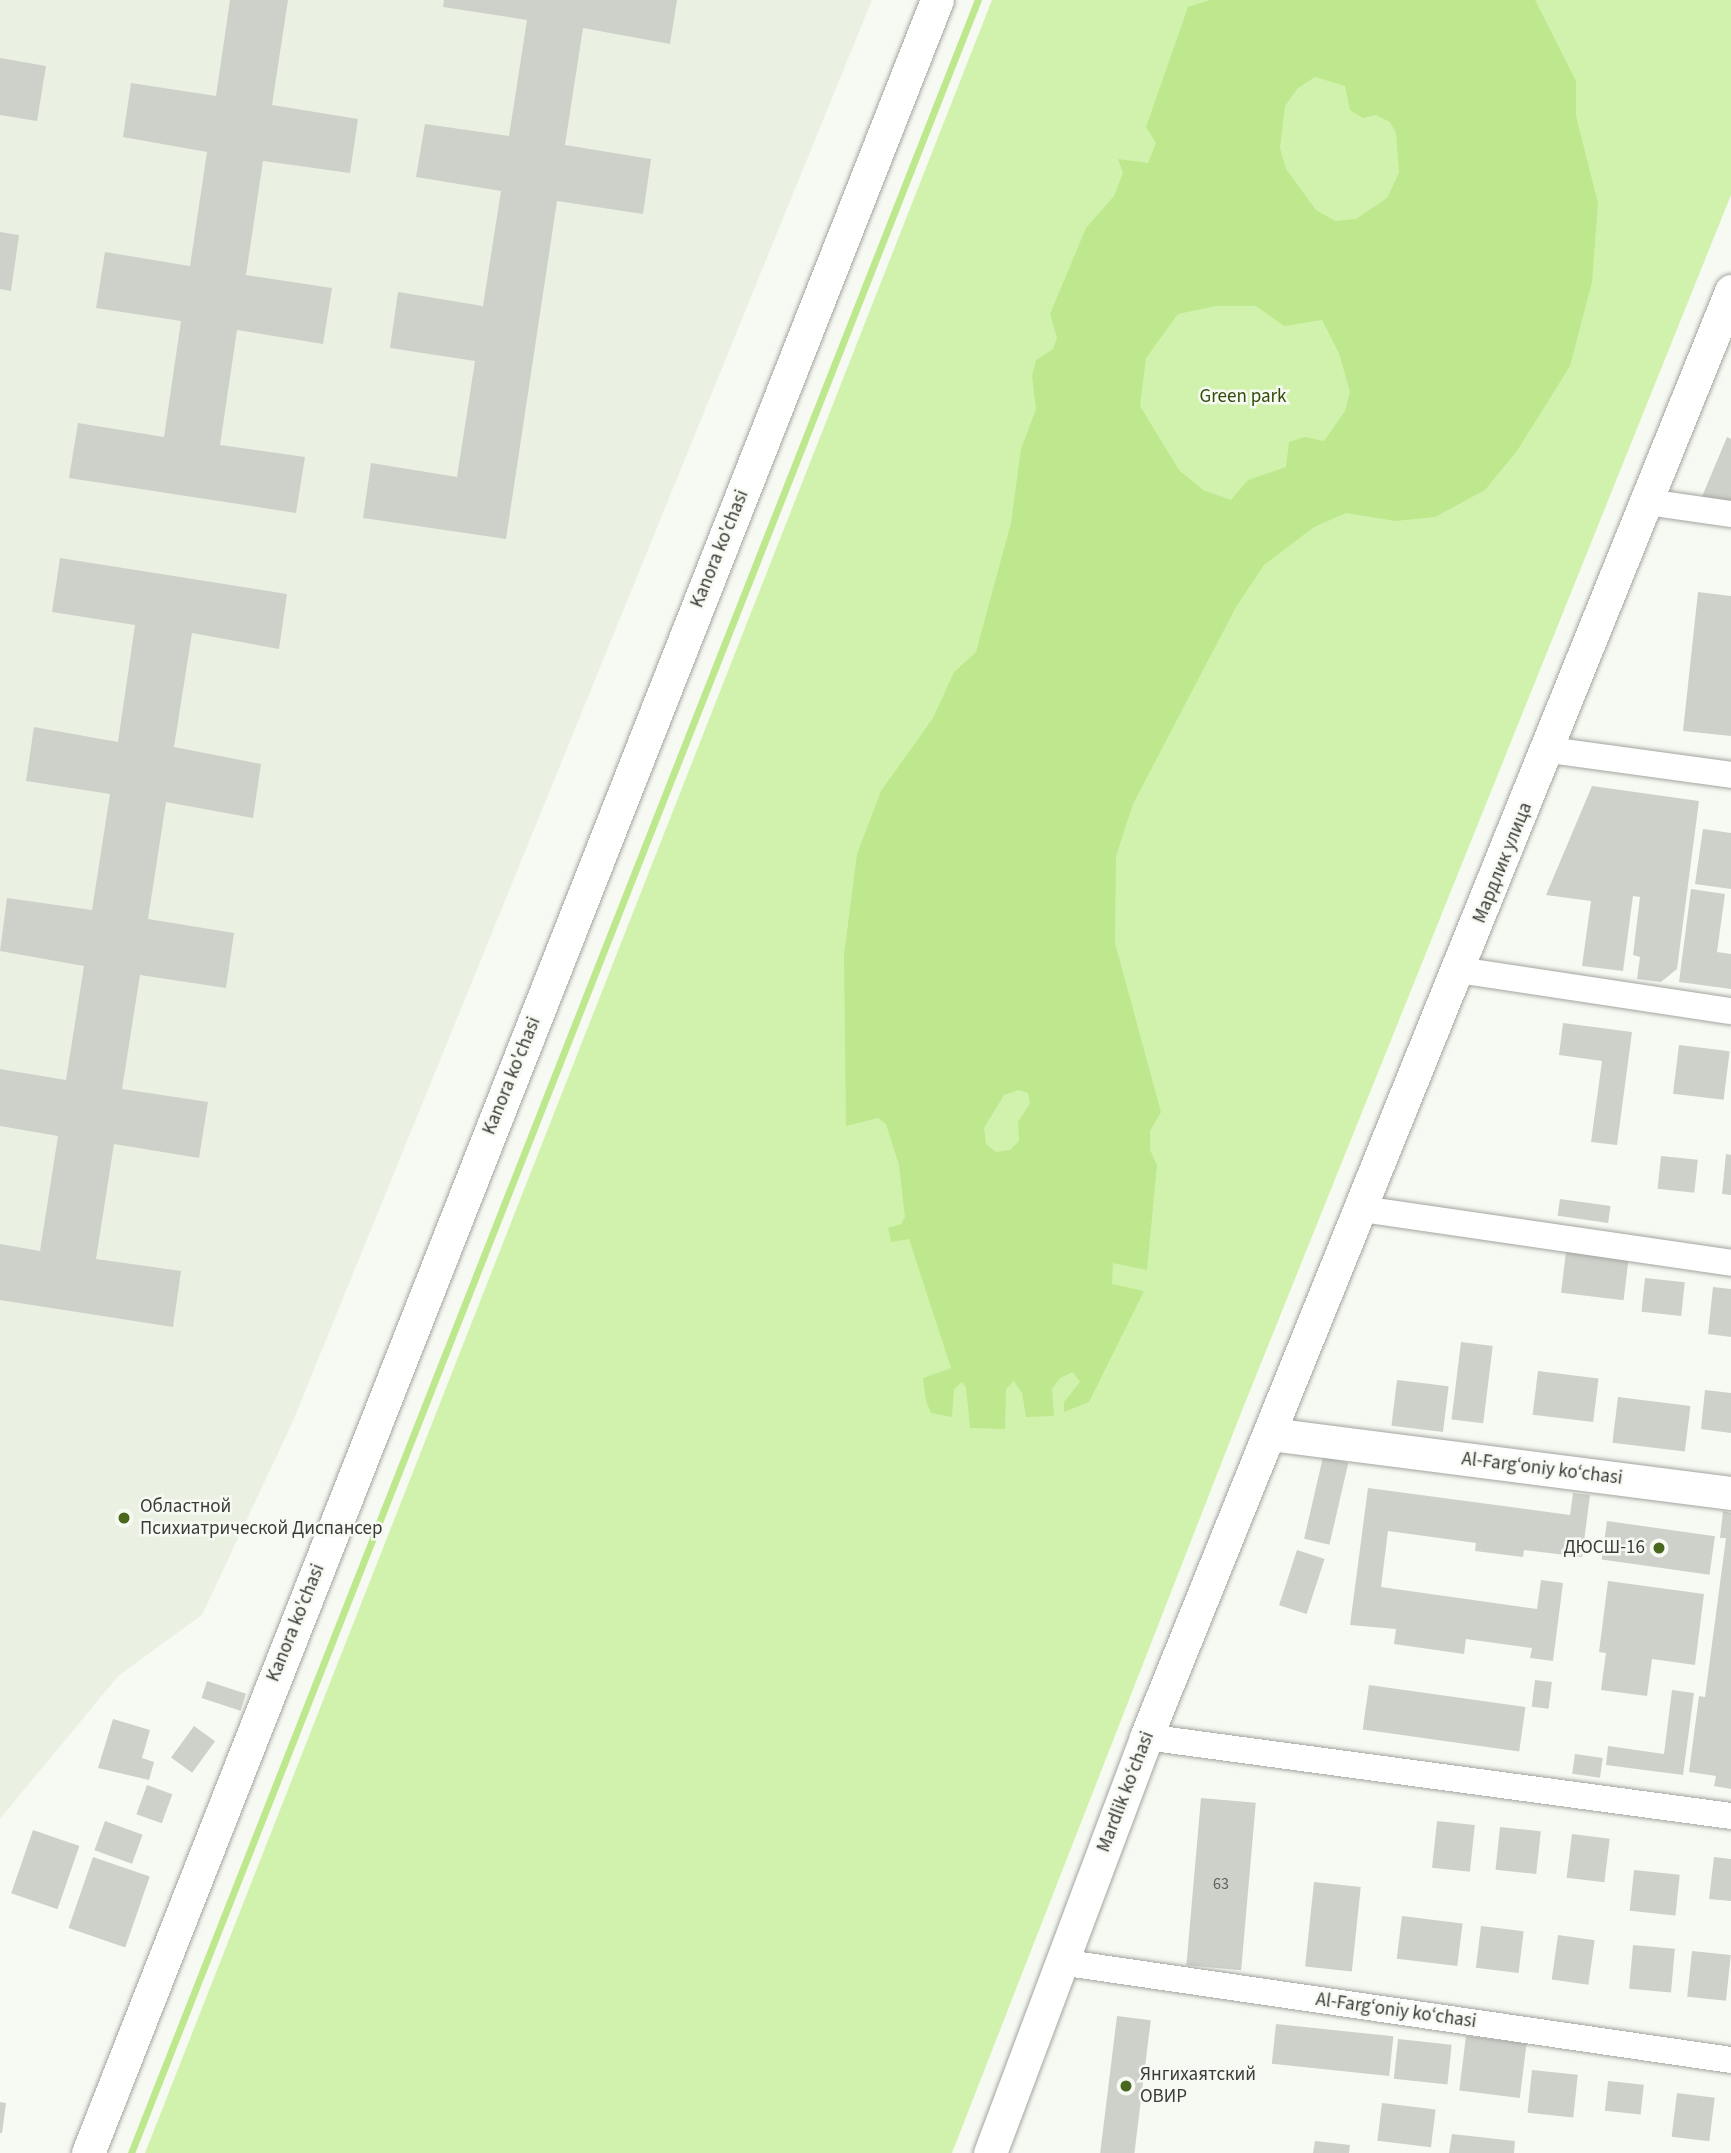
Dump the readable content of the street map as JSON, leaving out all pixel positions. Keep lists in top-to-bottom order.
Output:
{
  "streets": {
    "street": [
      "Kanora ko'chasi",
      "Мардлик улица",
      "Al-Farg‘oniy ko‘chasi",
      "Mardlik ko‘chasi"
    ]
  },
  "crossings": [
    ["Мардлик улица", "Al-Farg‘oniy ko‘chasi"],
    ["Мардлик улица", "Mardlik ko‘chasi"],
    ["Al-Farg‘oniy ko‘chasi", "Mardlik ko‘chasi"]
  ],
  "parks": ["Green park"],
  "places": ["Областной Психиатрической Диспансер", "ДЮСШ-16", "Янгихаятский ОВИР"],
  "house_numbers": ["63"]
}
